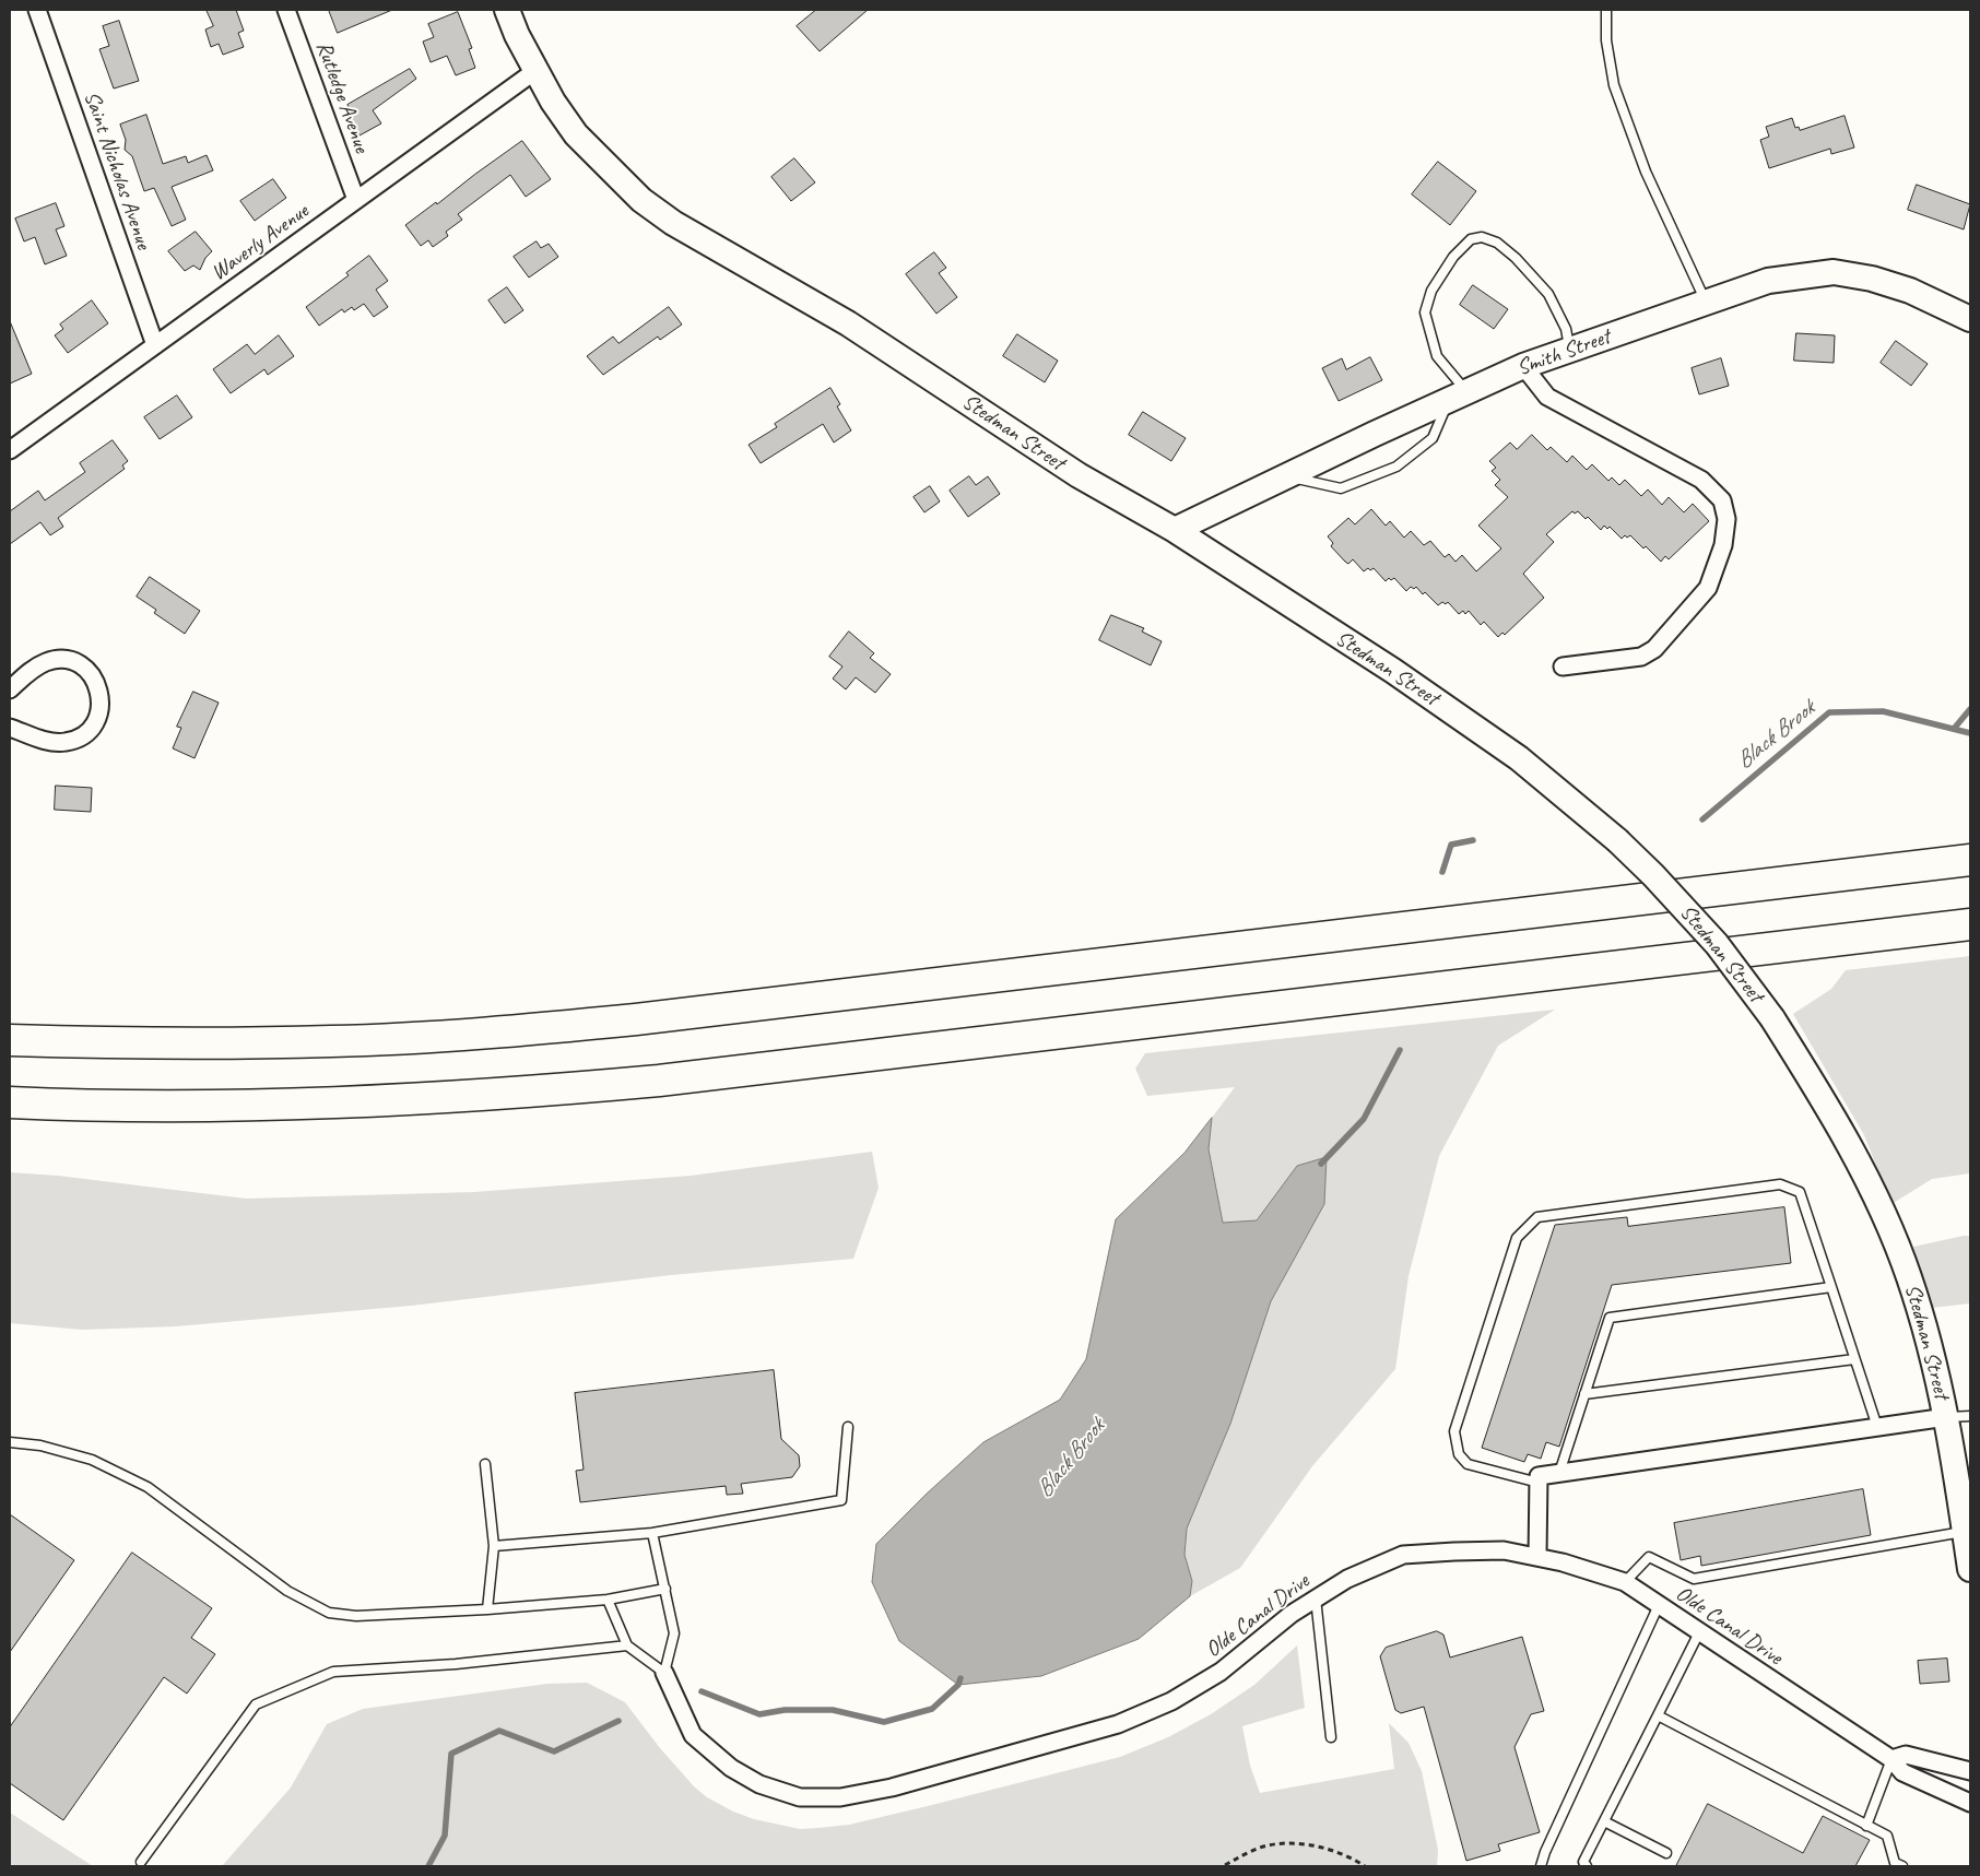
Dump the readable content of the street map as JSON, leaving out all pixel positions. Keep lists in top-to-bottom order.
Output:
{
  "streets": {
    "main road": ["Smith Street", "Stedman Street"],
    "street": [
      "Rutledge Avenue",
      "Saint Nicholas Avenue",
      "Waverly Avenue",
      "Olde Canal Drive"
    ]
  },
  "crossings": [
    ["Rutledge Avenue", "Waverly Avenue"],
    ["Saint Nicholas Avenue", "Waverly Avenue"],
    ["Waverly Avenue", "Stedman Street"],
    ["Smith Street", "Stedman Street"]
  ],
  "water": ["Black Brook"]
}
